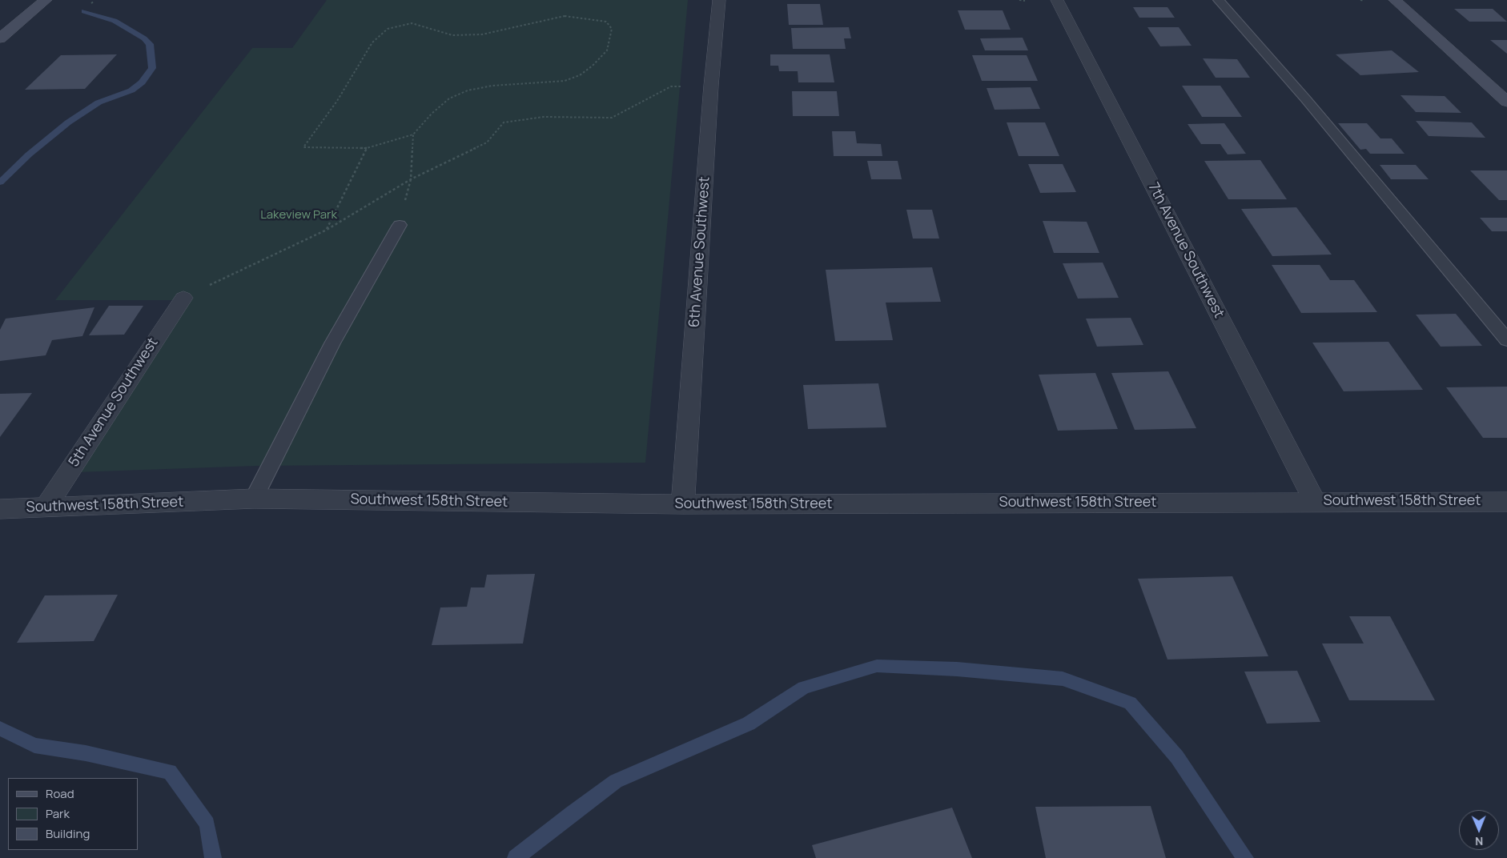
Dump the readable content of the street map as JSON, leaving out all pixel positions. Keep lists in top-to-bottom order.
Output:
{
  "streets": {
    "street": [
      "7th Avenue Southwest",
      "6th Avenue Southwest",
      "5th Avenue Southwest",
      "Southwest 158th Street"
    ]
  },
  "crossings": [
    ["7th Avenue Southwest", "Southwest 158th Street"],
    ["6th Avenue Southwest", "Southwest 158th Street"],
    ["5th Avenue Southwest", "Southwest 158th Street"]
  ],
  "parks": ["Lakeview Park"],
  "legend": ["Road", "Park", "Building"],
  "north": "bottom"
}
